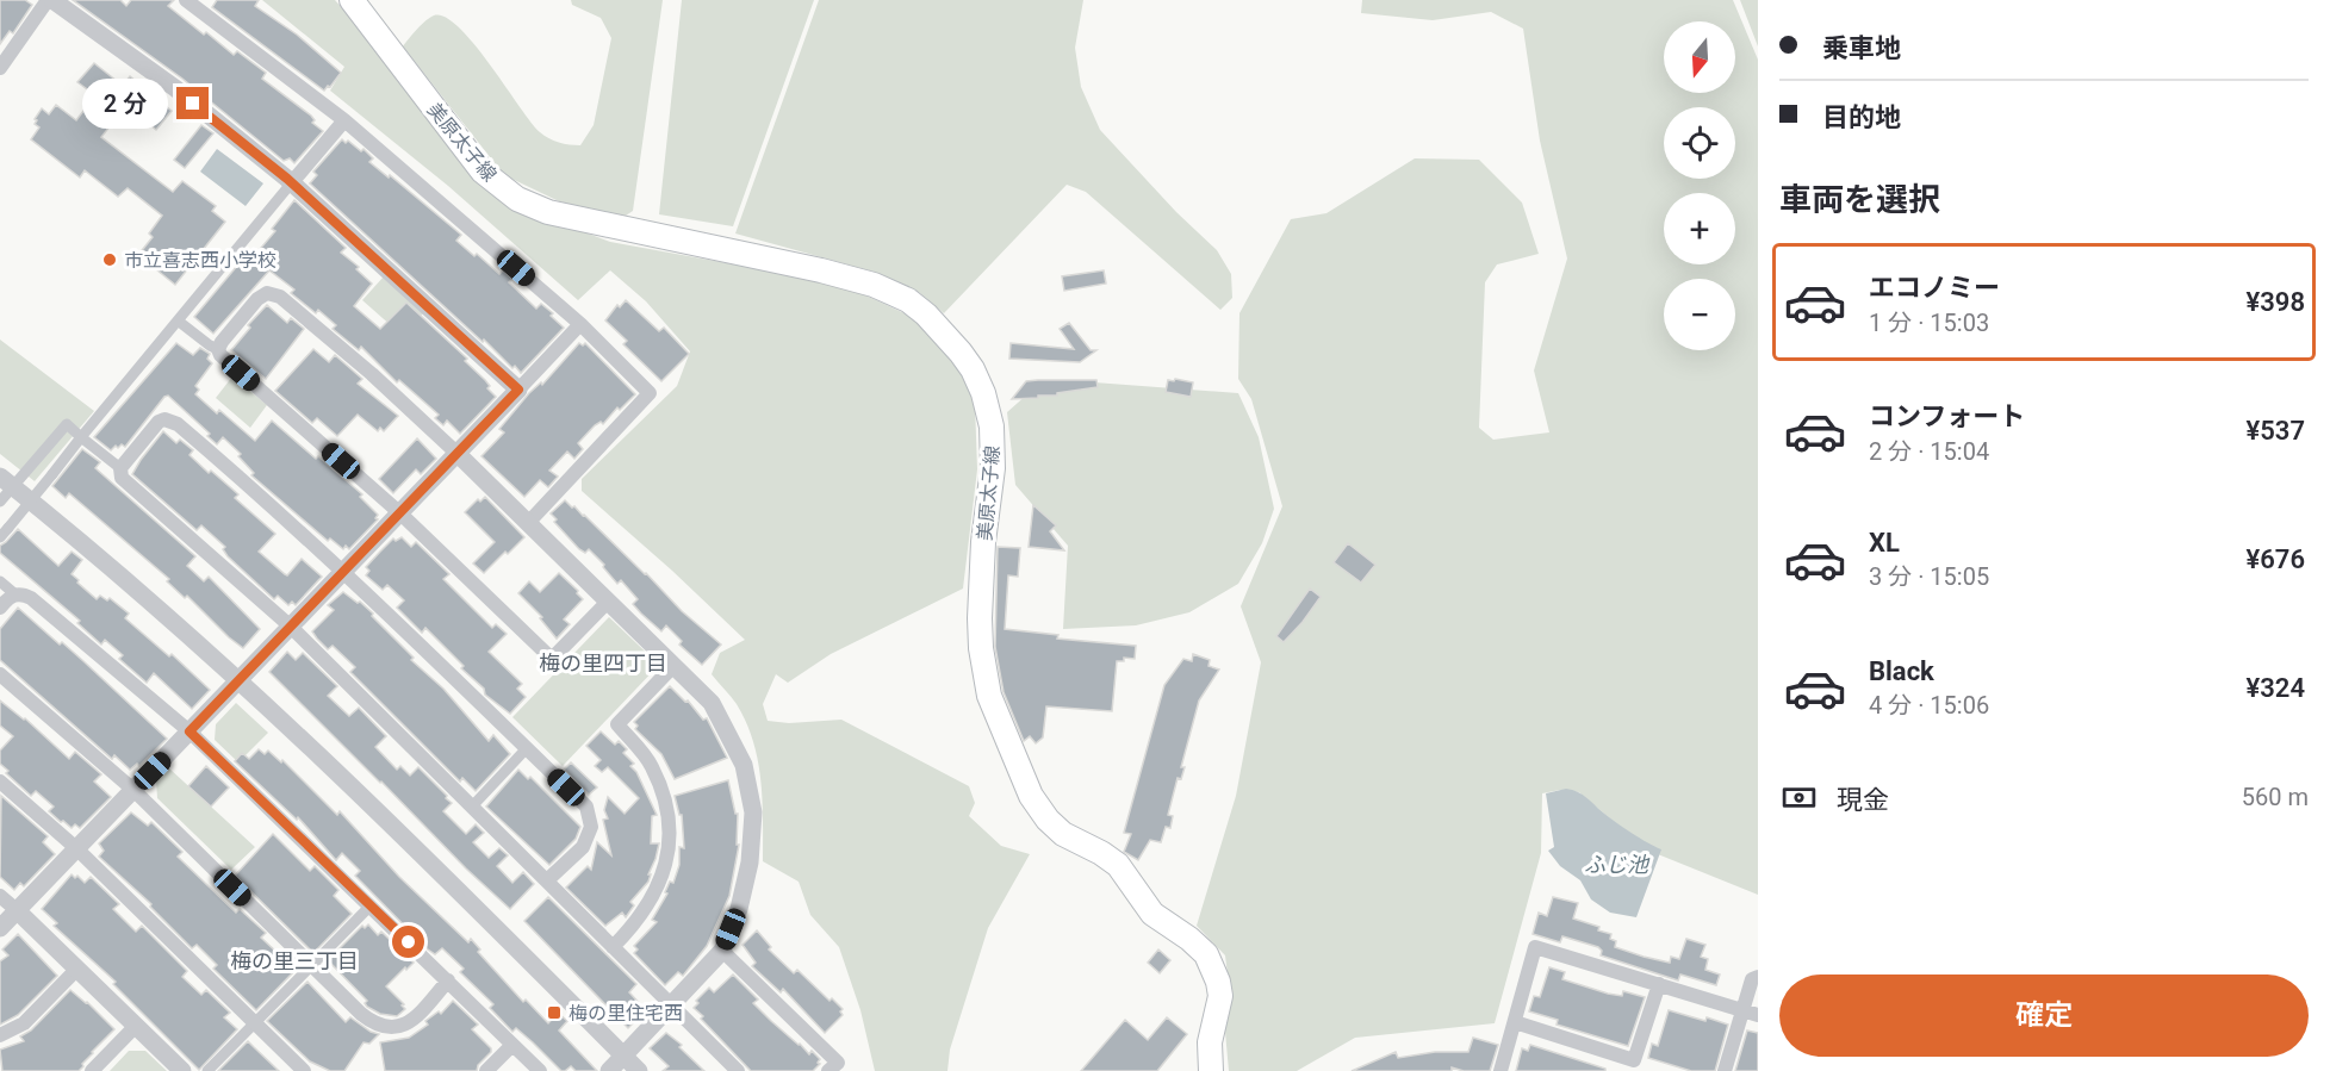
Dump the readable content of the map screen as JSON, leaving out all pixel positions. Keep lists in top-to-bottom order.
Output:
{
  "streets": {
    "main road": ["美原太子線"]
  },
  "districts": ["梅の里四丁目", "梅の里三丁目"],
  "water": ["ふじ池"],
  "places": {
    "other": ["市立喜志西小学校"],
    "transit": ["梅の里住宅西"]
  },
  "north": "bottom",
  "page": {
    "banner": ["乗車地", "目的地"],
    "map_buttons": ["+", "−"],
    "bubble": "2 分",
    "heading": "車両を選択",
    "list": [
      {
        "name": "エコノミー",
        "note": "1 分 · 15:03",
        "value": "¥398"
      },
      {
        "name": "コンフォート",
        "note": "2 分 · 15:04",
        "value": "¥537"
      },
      {
        "name": "XL",
        "note": "3 分 · 15:05",
        "value": "¥676"
      },
      {
        "name": "Black",
        "note": "4 分 · 15:06",
        "value": "¥324"
      }
    ],
    "pay": ["現金", "560 m"],
    "buttons": "確定"
  }
}
